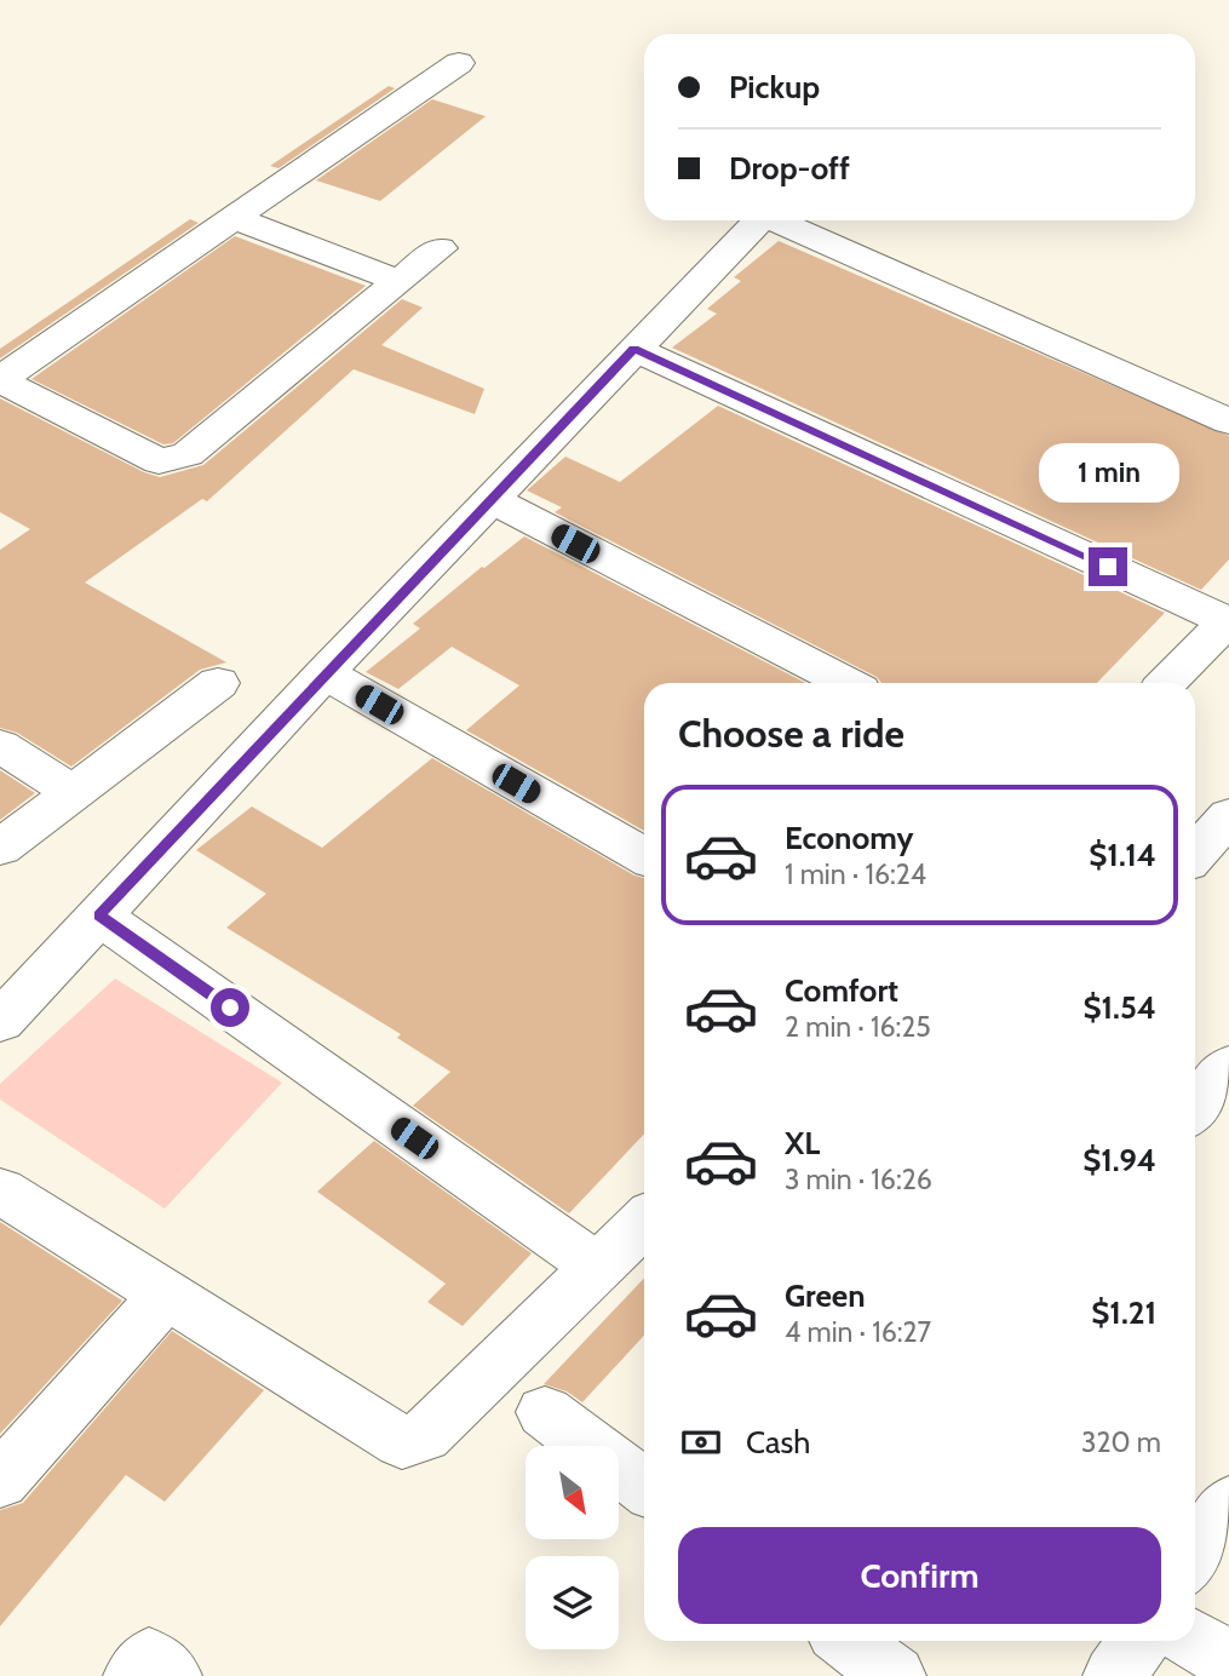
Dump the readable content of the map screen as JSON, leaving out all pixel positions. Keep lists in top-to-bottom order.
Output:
{
  "north": "bottom right",
  "page": {
    "banner": ["Pickup", "Drop-off"],
    "bubble": "1 min",
    "heading": "Choose a ride",
    "list": [
      {
        "name": "Economy",
        "note": "1 min · 16:24",
        "value": "$1.14"
      },
      {
        "name": "Comfort",
        "note": "2 min · 16:25",
        "value": "$1.54"
      },
      {
        "name": "XL",
        "note": "3 min · 16:26",
        "value": "$1.94"
      },
      {
        "name": "Green",
        "note": "4 min · 16:27",
        "value": "$1.21"
      }
    ],
    "pay": ["Cash", "320 m"],
    "buttons": "Confirm"
  }
}
